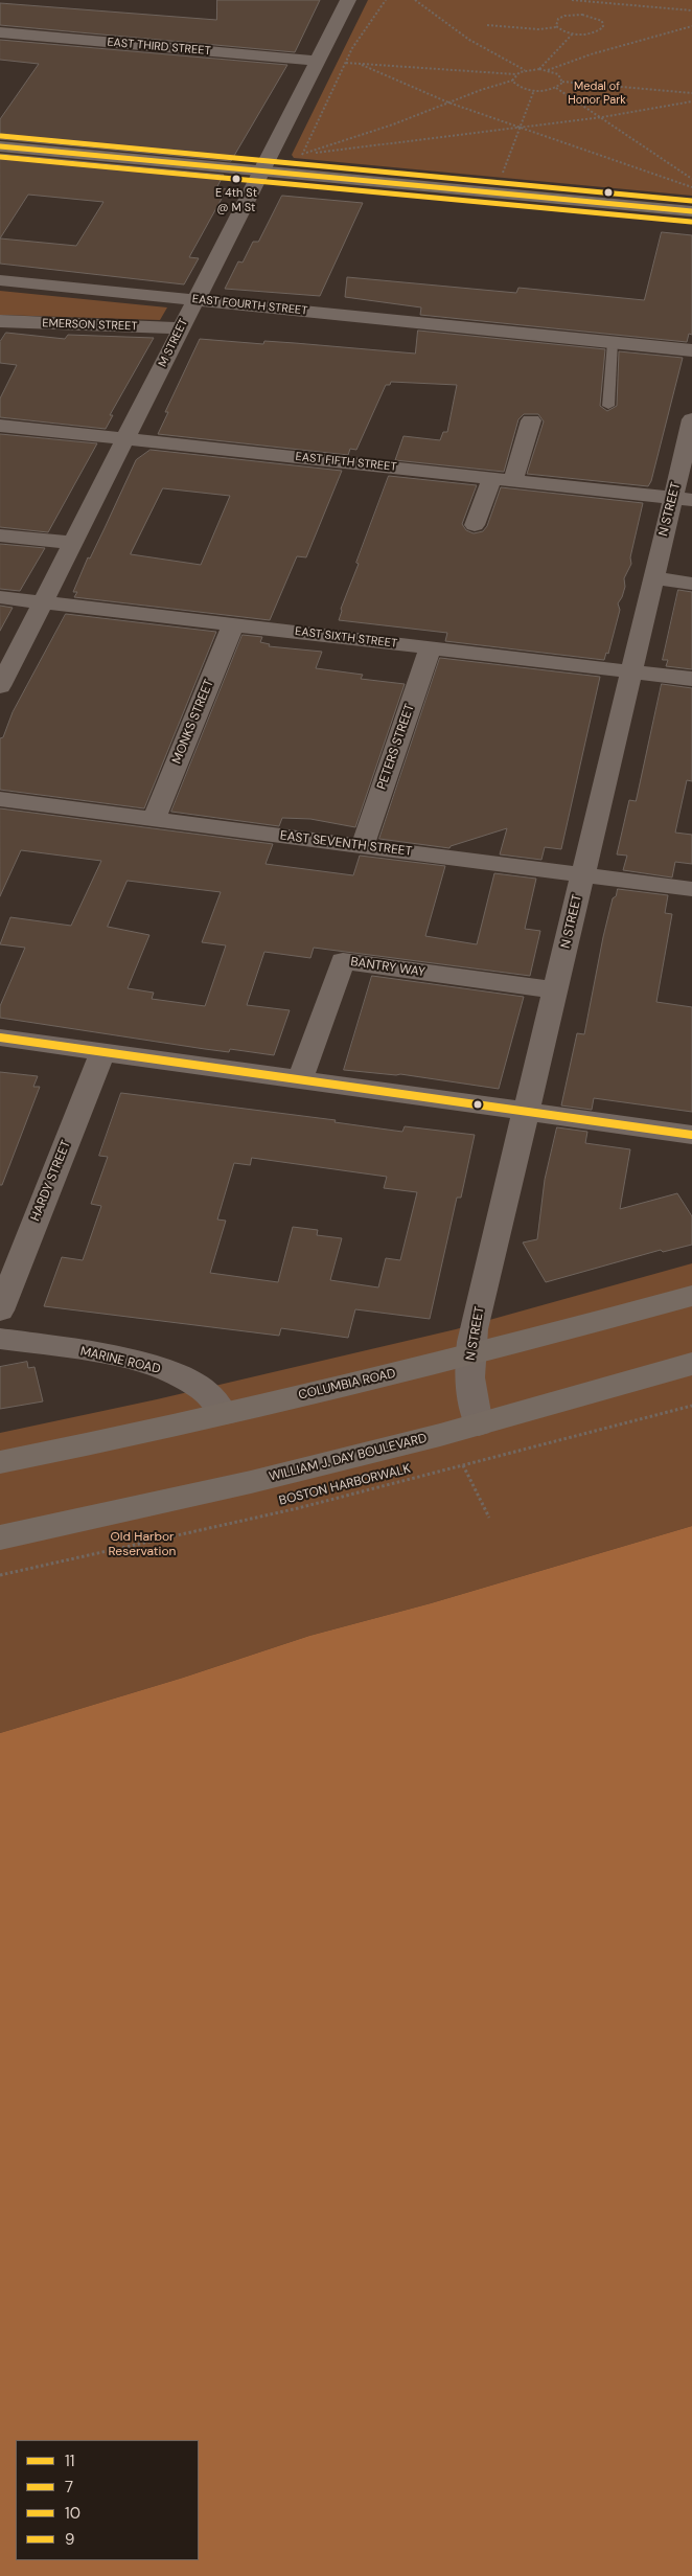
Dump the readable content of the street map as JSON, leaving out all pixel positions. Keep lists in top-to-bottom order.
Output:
{
  "streets": {
    "main road": ["COLUMBIA ROAD", "WILLIAM J. DAY BOULEVARD"],
    "street": [
      "EAST THIRD STREET",
      "EAST FOURTH STREET",
      "EMERSON STREET",
      "M STREET",
      "EAST FIFTH STREET",
      "N STREET",
      "EAST SIXTH STREET",
      "MONKS STREET",
      "PETERS STREET",
      "EAST SEVENTH STREET",
      "BANTRY WAY",
      "HARDY STREET",
      "MARINE ROAD"
    ],
    "path": ["BOSTON HARBORWALK"]
  },
  "crossings": [
    ["EAST THIRD STREET", "M STREET"],
    ["EAST FOURTH STREET", "EMERSON STREET"],
    ["EAST FOURTH STREET", "M STREET"],
    ["EMERSON STREET", "M STREET"],
    ["M STREET", "EAST FIFTH STREET"],
    ["M STREET", "EAST SIXTH STREET"],
    ["EAST FIFTH STREET", "N STREET"],
    ["N STREET", "EAST SIXTH STREET"],
    ["N STREET", "EAST SEVENTH STREET"],
    ["N STREET", "BANTRY WAY"],
    ["N STREET", "COLUMBIA ROAD"],
    ["N STREET", "WILLIAM J. DAY BOULEVARD"],
    ["EAST SIXTH STREET", "MONKS STREET"],
    ["EAST SIXTH STREET", "PETERS STREET"],
    ["MONKS STREET", "EAST SEVENTH STREET"],
    ["PETERS STREET", "EAST SEVENTH STREET"],
    ["MARINE ROAD", "COLUMBIA ROAD"]
  ],
  "parks": ["Medal of Honor Park", "Old Harbor Reservation"],
  "places": ["E 4th St @ M St"],
  "lines": [
    "transit line 9",
    "transit line 7",
    "transit line 10",
    "transit line 11"
  ],
  "legend": [
    "11",
    "7",
    "10",
    "9"
  ]
}
